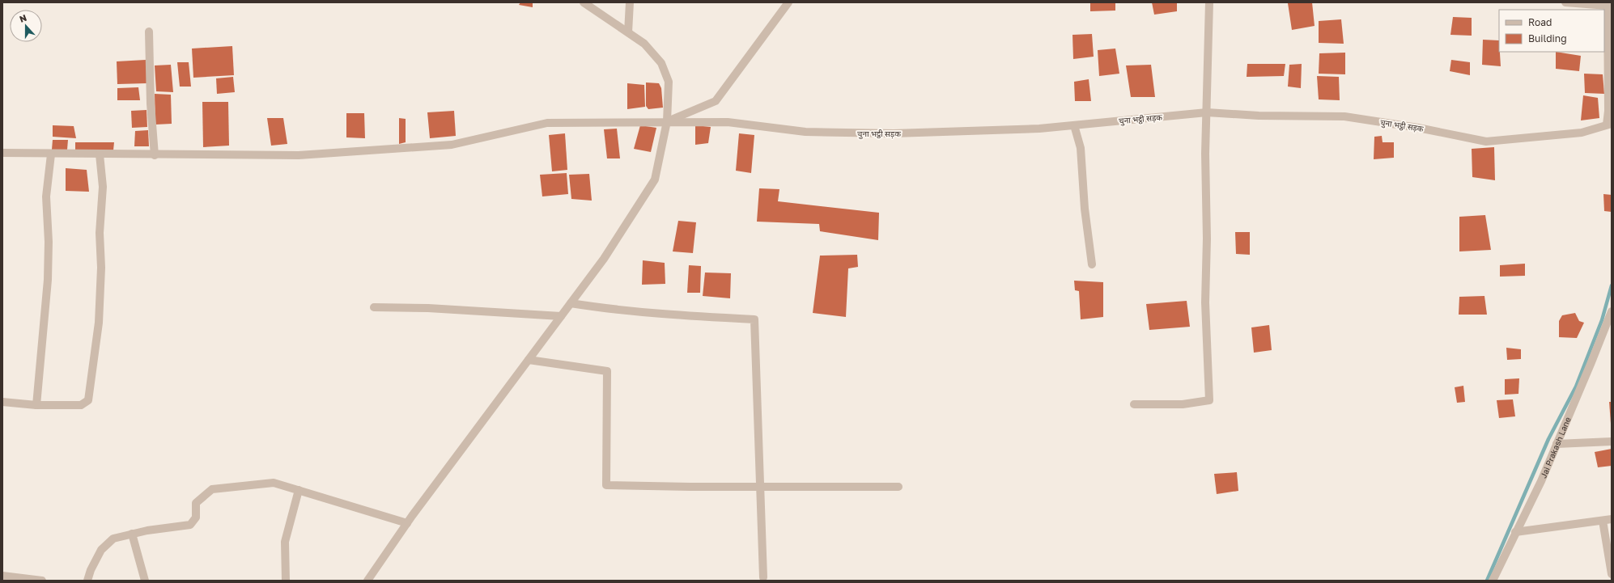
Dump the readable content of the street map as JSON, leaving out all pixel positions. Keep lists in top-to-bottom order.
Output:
{
  "streets": {
    "street": ["चुना भट्ठी सड़क", "Jai Prakash Lane"]
  },
  "legend": ["Road", "Building"],
  "north": "top"
}
